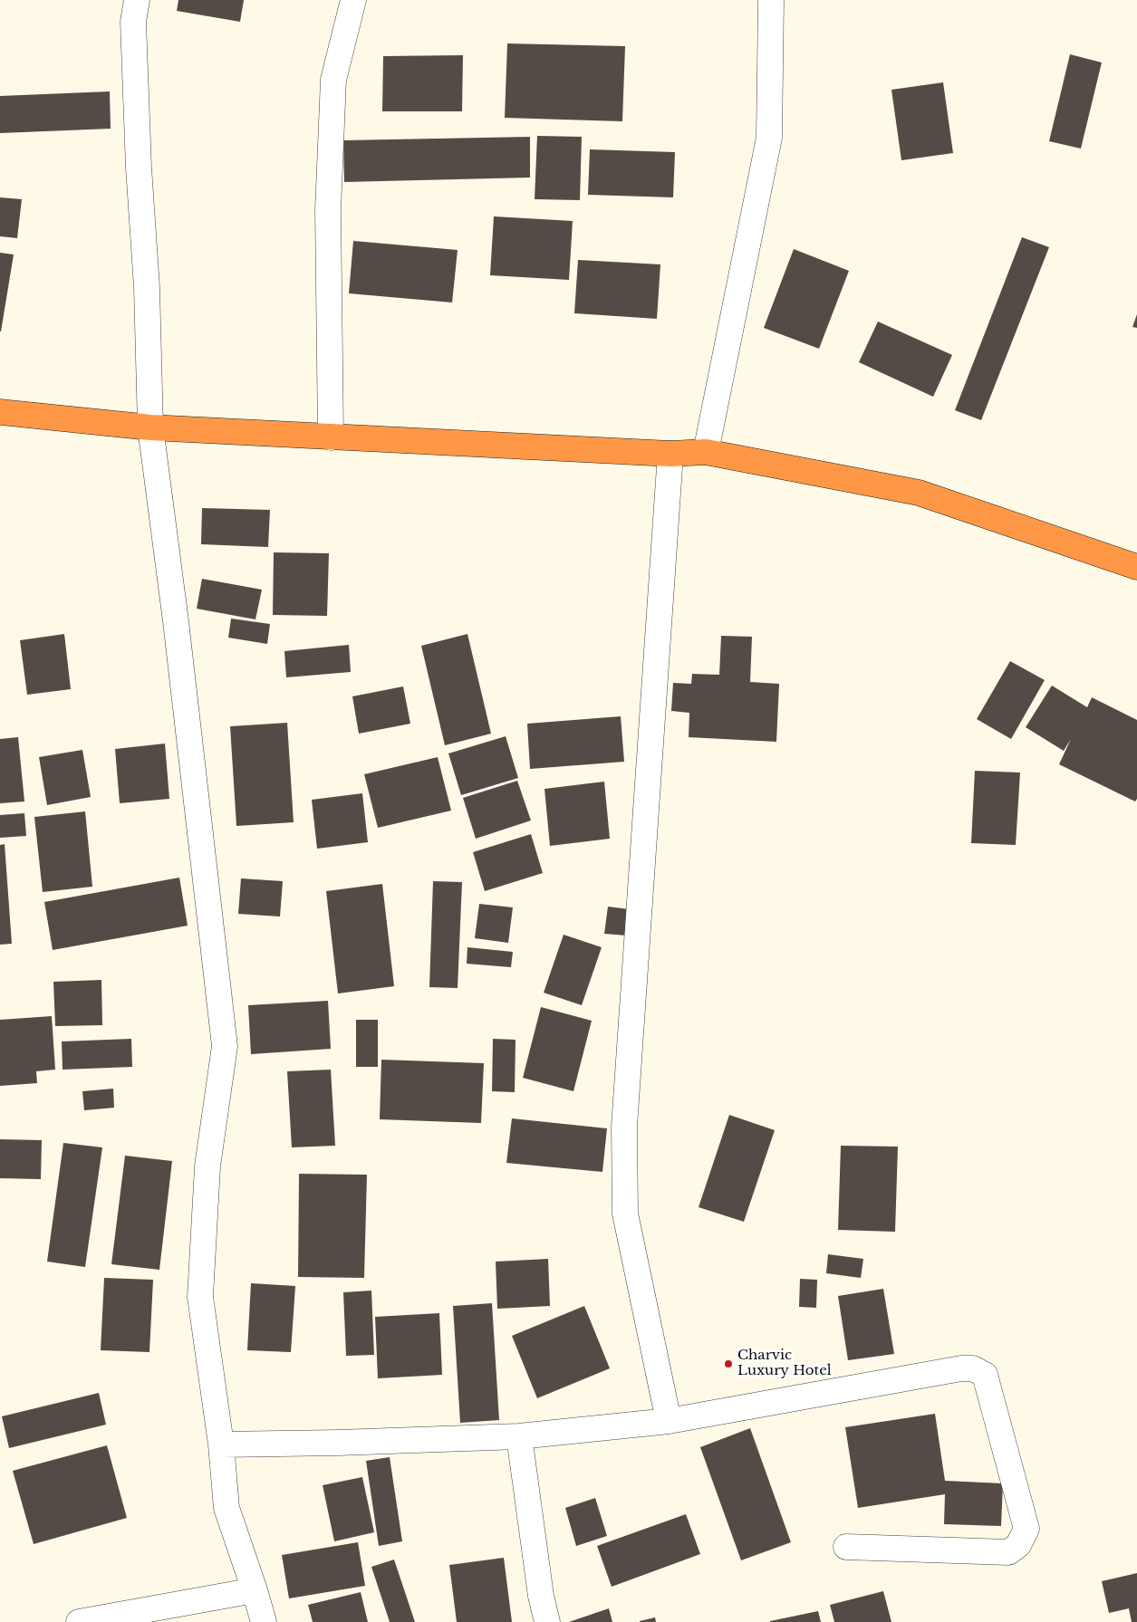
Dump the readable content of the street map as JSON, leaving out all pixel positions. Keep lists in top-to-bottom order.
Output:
{
  "places": ["Charvic Luxury Hotel"]
}
